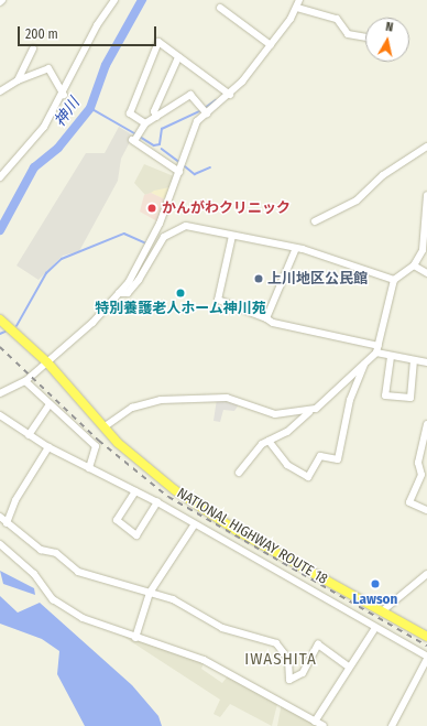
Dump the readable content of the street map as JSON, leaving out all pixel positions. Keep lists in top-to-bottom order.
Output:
{
  "streets": {
    "highway": ["NATIONAL HIGHWAY ROUTE 18"]
  },
  "districts": ["IWASHITA"],
  "water": ["神川"],
  "places": [
    "かんがわクリニック",
    "上川地区公民館",
    "特別養護老人ホーム神川苑",
    "Lawson"
  ],
  "scale_bar": "200 m",
  "north": "top"
}
